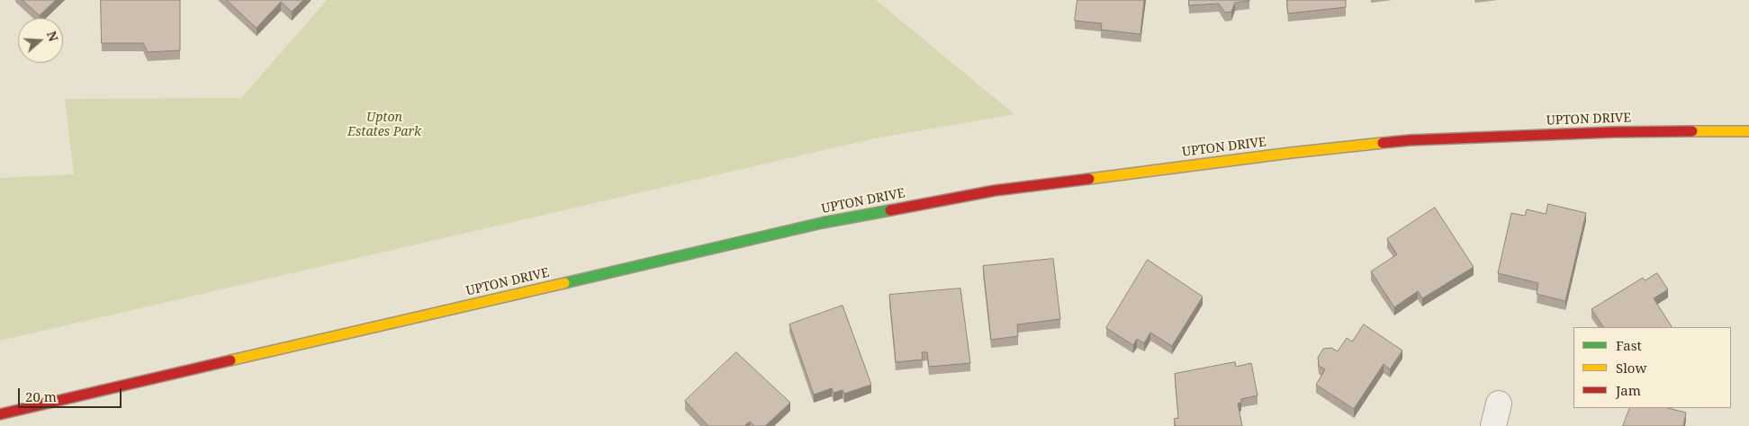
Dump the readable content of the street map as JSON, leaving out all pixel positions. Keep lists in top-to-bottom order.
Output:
{
  "streets": {
    "main road": ["UPTON DRIVE"]
  },
  "parks": ["Upton Estates Park"],
  "legend": ["Fast", "Slow", "Jam"],
  "scale_bar": "20 m",
  "north": "right"
}
